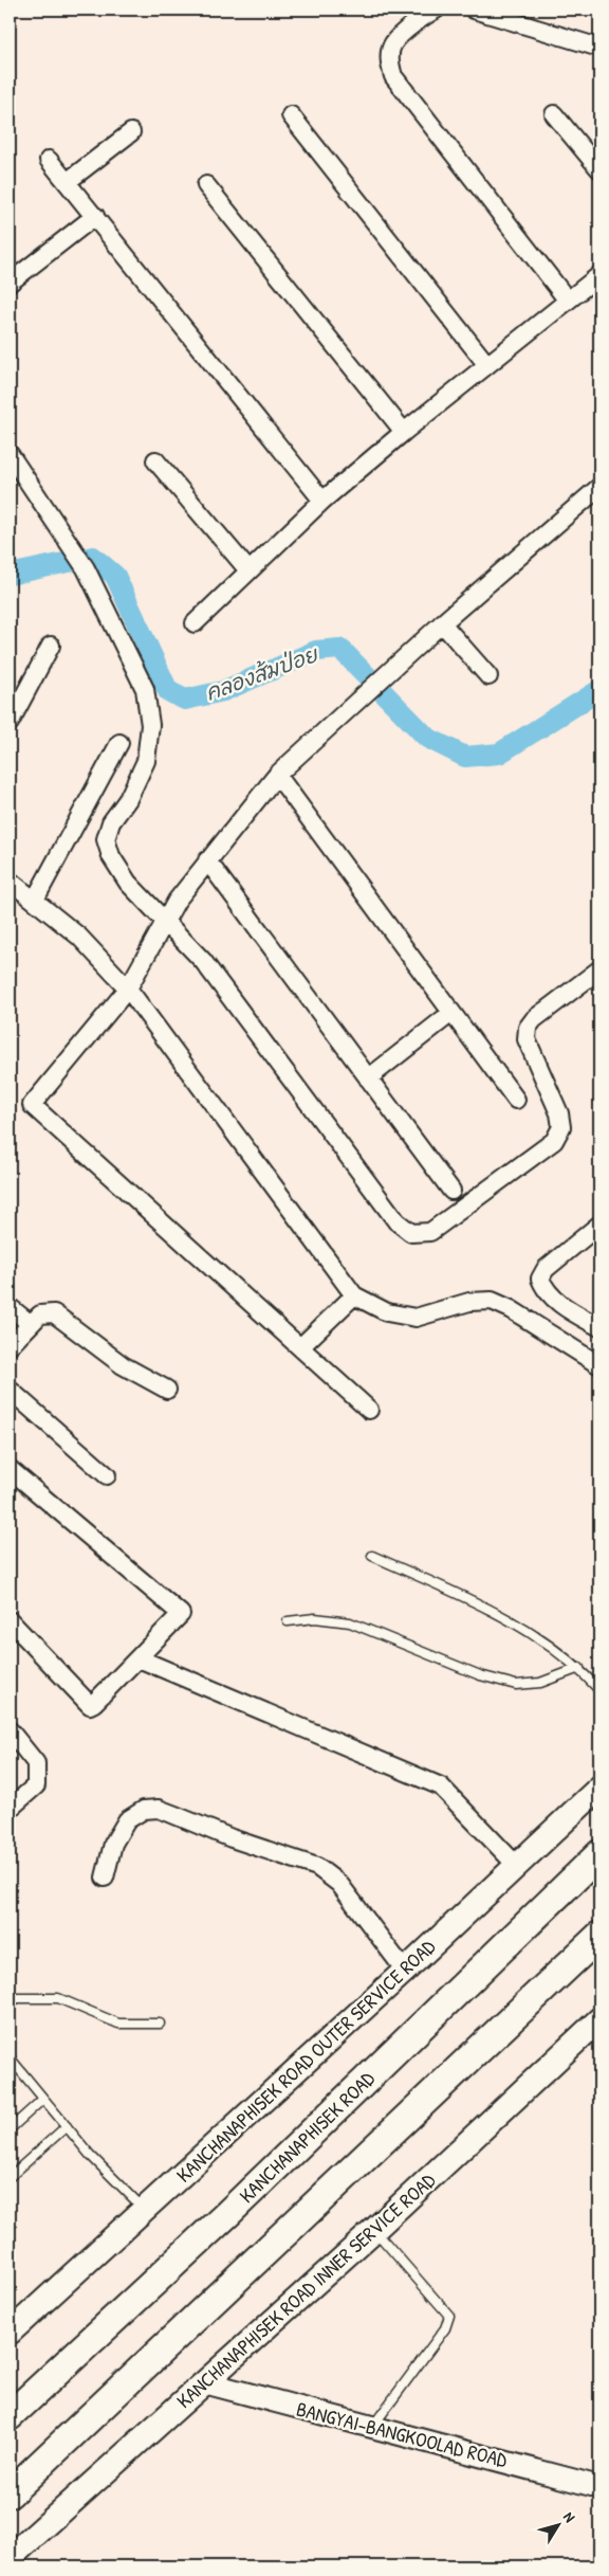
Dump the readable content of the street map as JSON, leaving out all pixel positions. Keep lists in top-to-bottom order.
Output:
{
  "streets": {
    "highway": ["KANCHANAPHISEK ROAD"],
    "main road": ["KANCHANAPHISEK ROAD OUTER SERVICE ROAD", "KANCHANAPHISEK ROAD INNER SERVICE ROAD"],
    "street": ["BANGYAI-BANGKOOLAD ROAD"]
  },
  "crossings": [
    ["KANCHANAPHISEK ROAD INNER SERVICE ROAD", "BANGYAI-BANGKOOLAD ROAD"]
  ],
  "water": ["คลองส้มป่อย"],
  "north": "top right"
}
